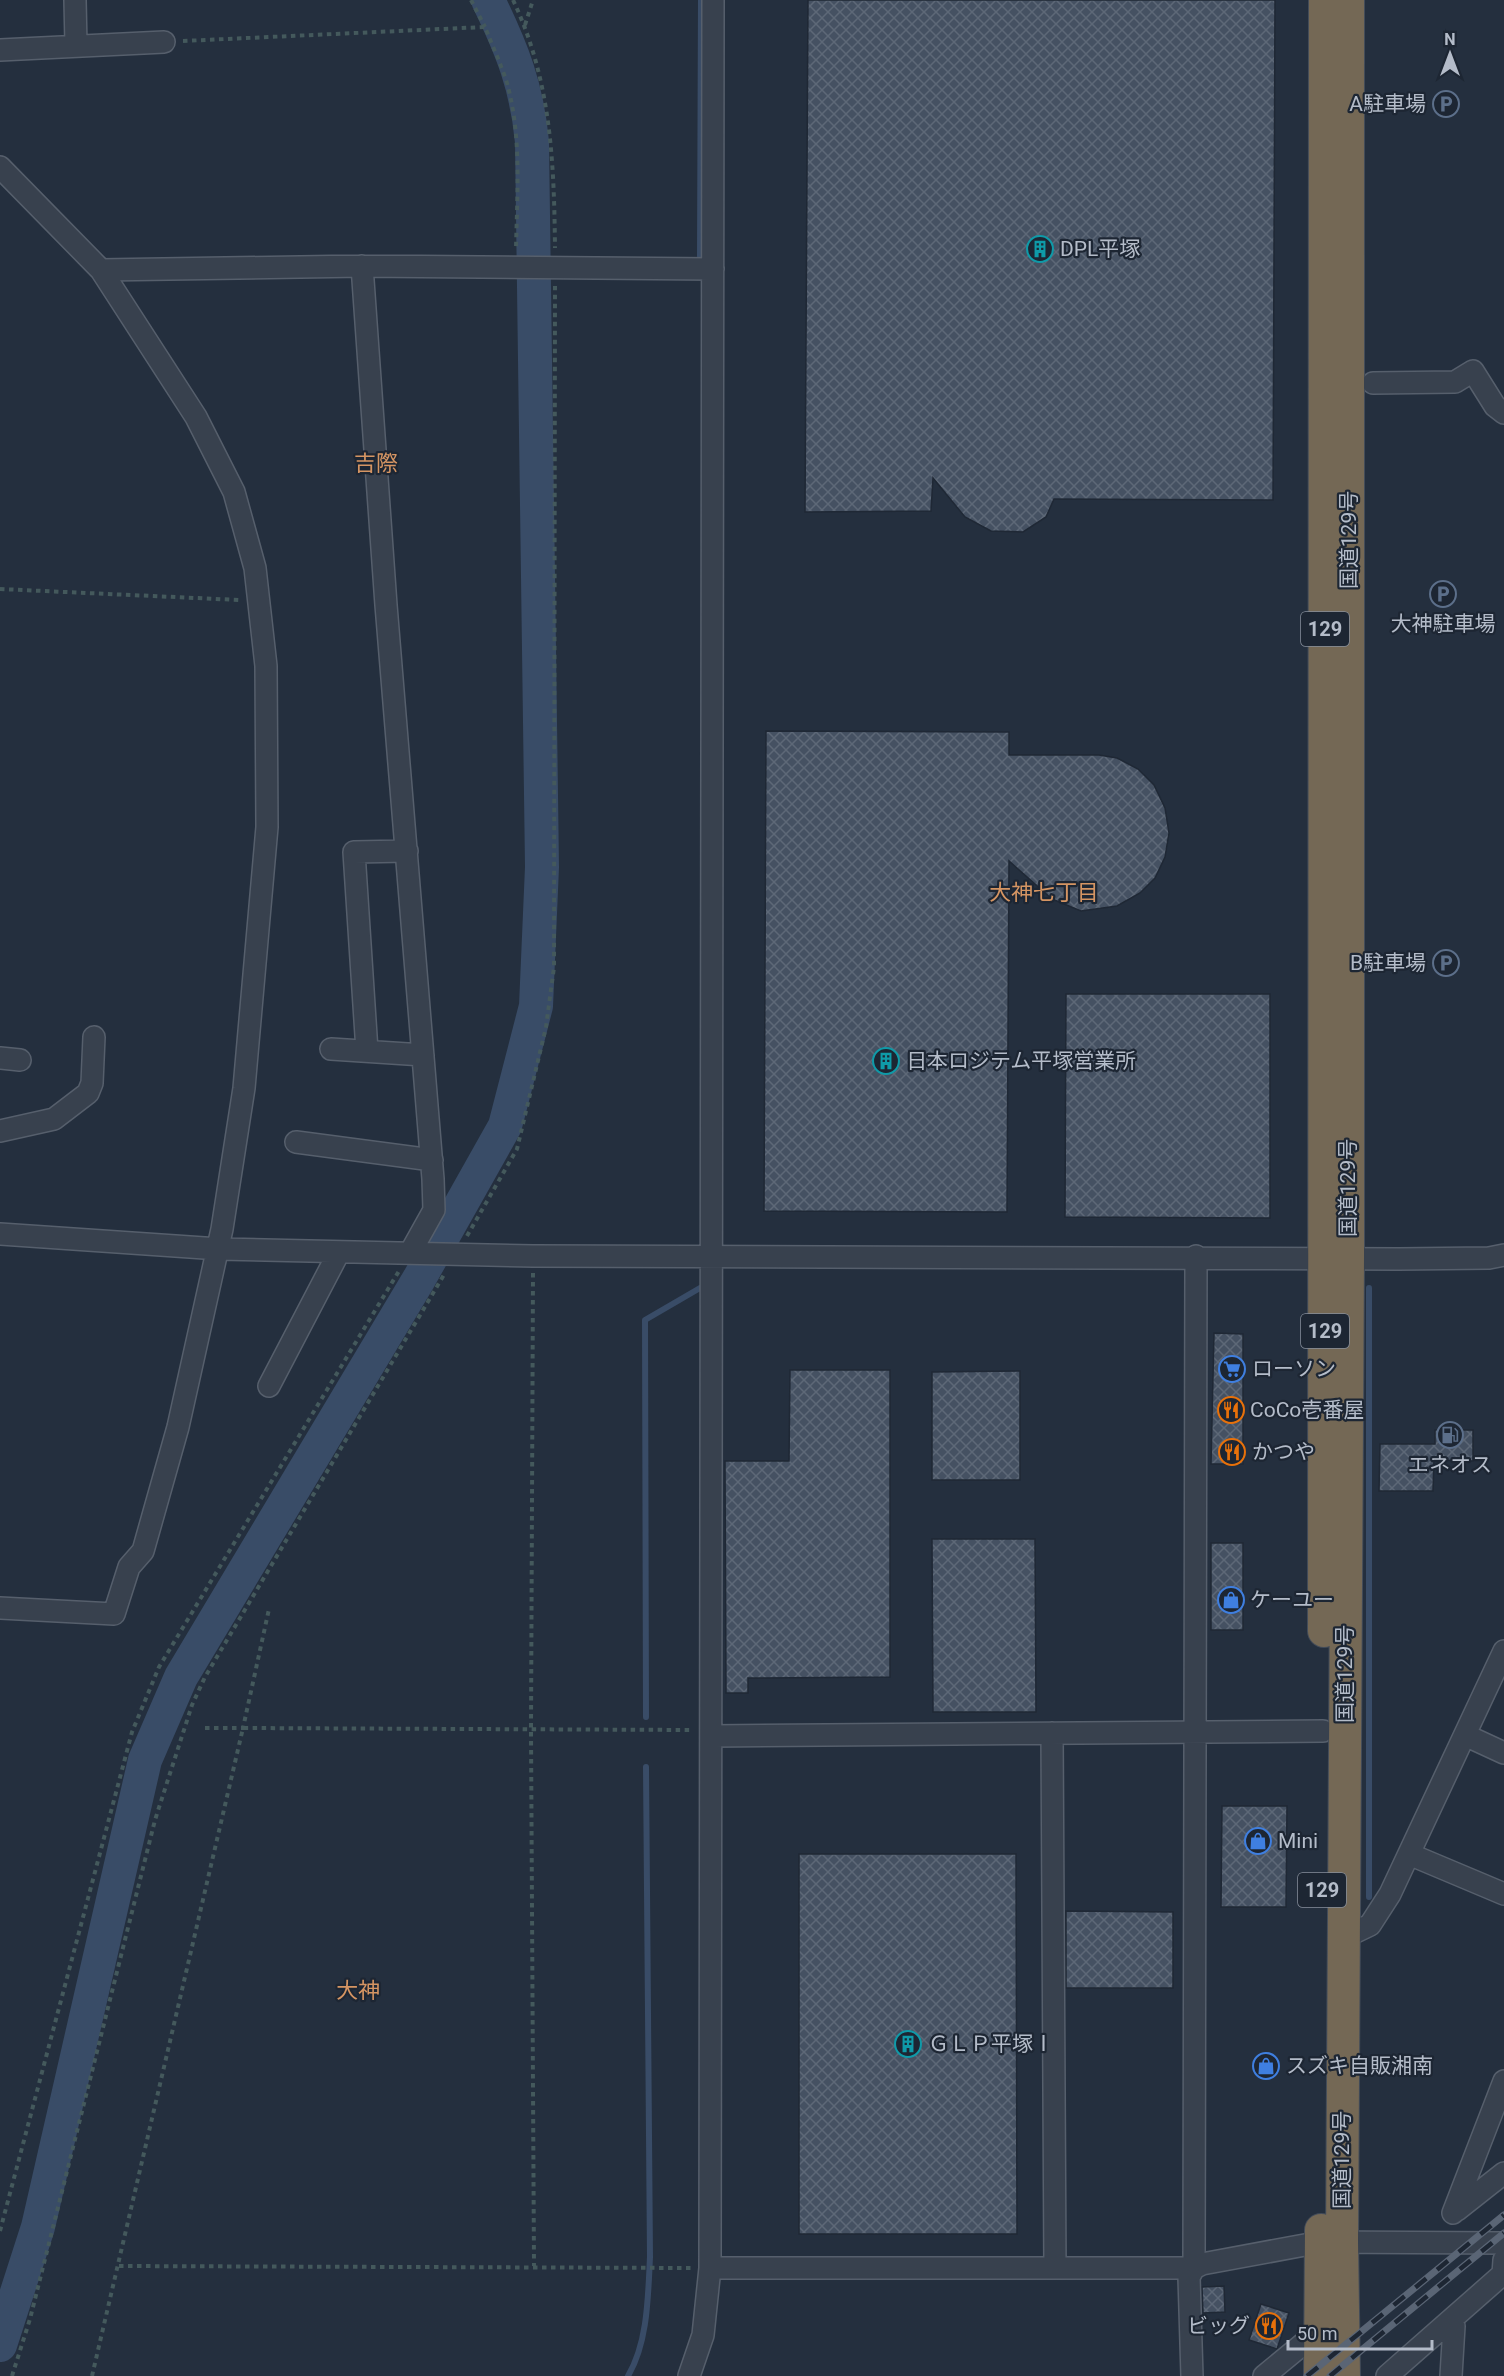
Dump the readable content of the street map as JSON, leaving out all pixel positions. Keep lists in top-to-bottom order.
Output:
{
  "streets": {
    "highway": ["国道129号", "129"]
  },
  "districts": ["吉際", "大神七丁目", "大神"],
  "places": {
    "parking": ["A駐車場", "大神駐車場", "B駐車場"],
    "building": ["DPL平塚", "日本ロジテム平塚営業所", "ＧＬＰ平塚Ⅰ"],
    "supermarket": ["ローソン"],
    "restaurant": ["CoCo壱番屋", "かつや", "ビッグ"],
    "fuel station": ["エネオス"],
    "shop": ["ケーユー", "Mini", "スズキ自販湘南"]
  },
  "scale_bar": "50 m",
  "north": "top"
}
